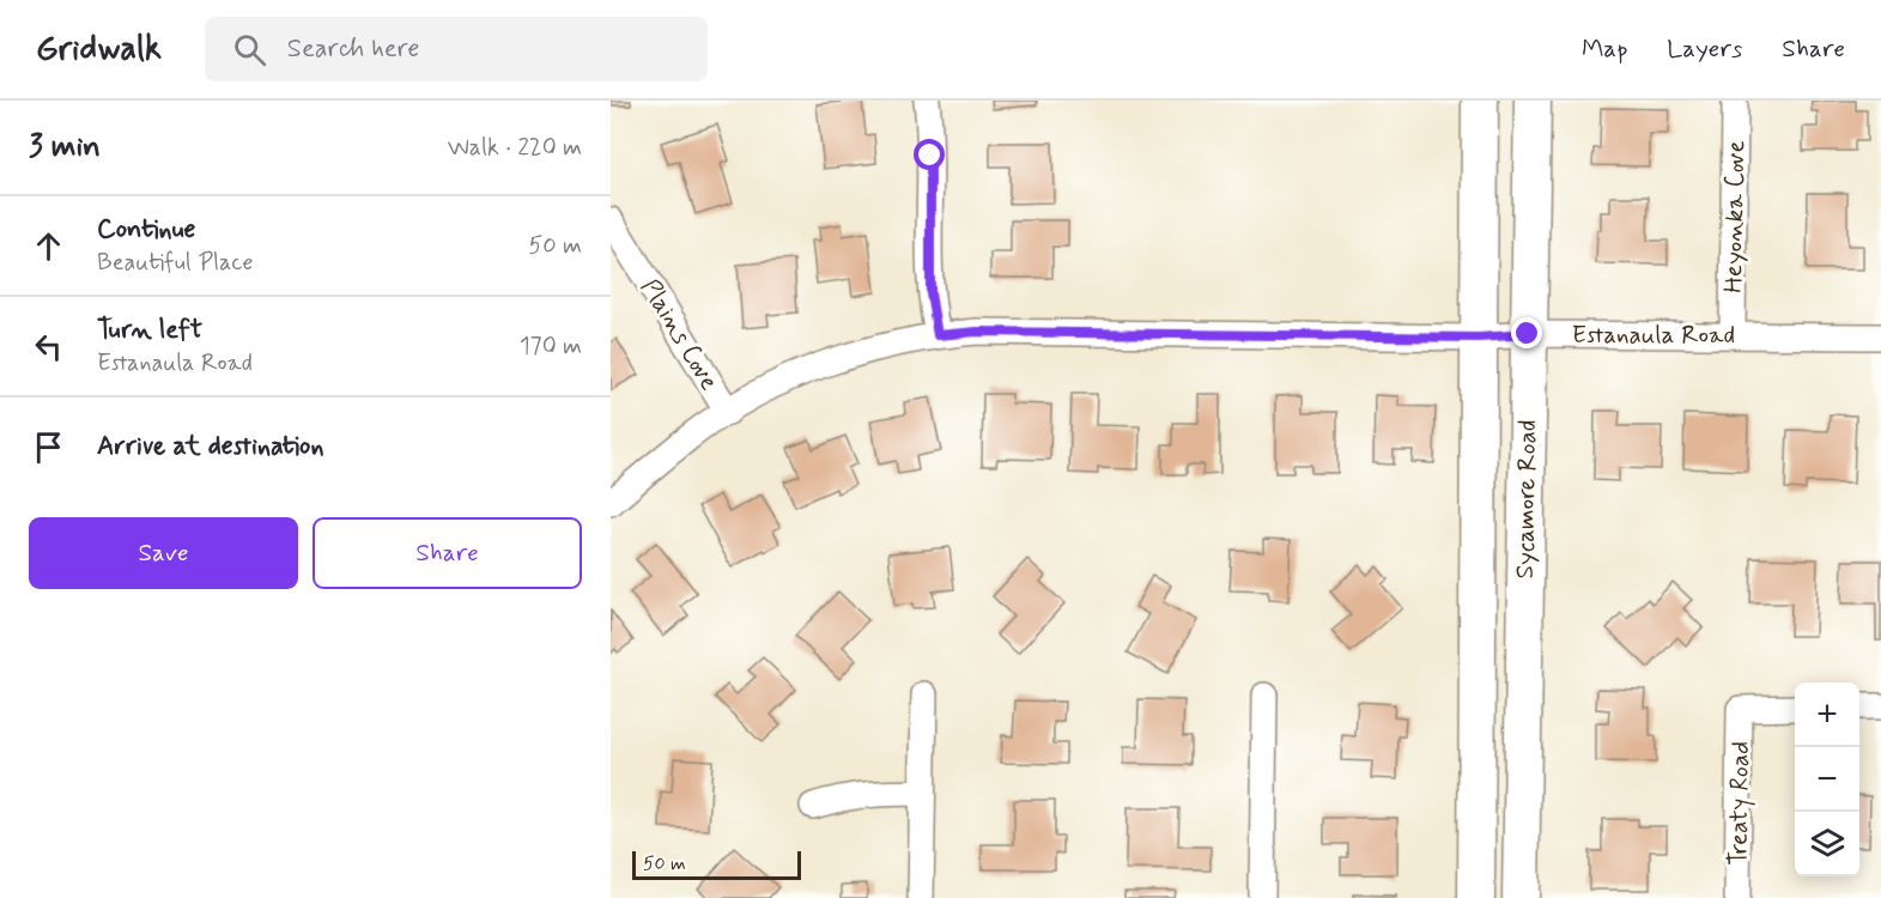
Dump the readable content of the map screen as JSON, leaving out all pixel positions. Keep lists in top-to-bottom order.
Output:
{
  "streets": {
    "street": [
      "Heyonka Cove",
      "Plains Cove",
      "Estanaula Road",
      "Sycamore Road",
      "Treaty Road"
    ]
  },
  "crossings": [
    ["Heyonka Cove", "Estanaula Road"],
    ["Plains Cove", "Estanaula Road"],
    ["Estanaula Road", "Sycamore Road"]
  ],
  "scale_bar": "50 m",
  "page": {
    "header": "Gridwalk",
    "search": "Search here",
    "nav": ["Map", "Layers", "Share"],
    "heading": ["3 min", "Walk · 220 m"],
    "list": [
      ["Continue", "Beautiful Place", "50 m"],
      ["Turn left", "Estanaula Road", "170 m"],
      "Arrive at destination"
    ],
    "buttons": ["Save", "Share"],
    "map_buttons": ["+", "−"],
    "scale": "50 m"
  }
}
